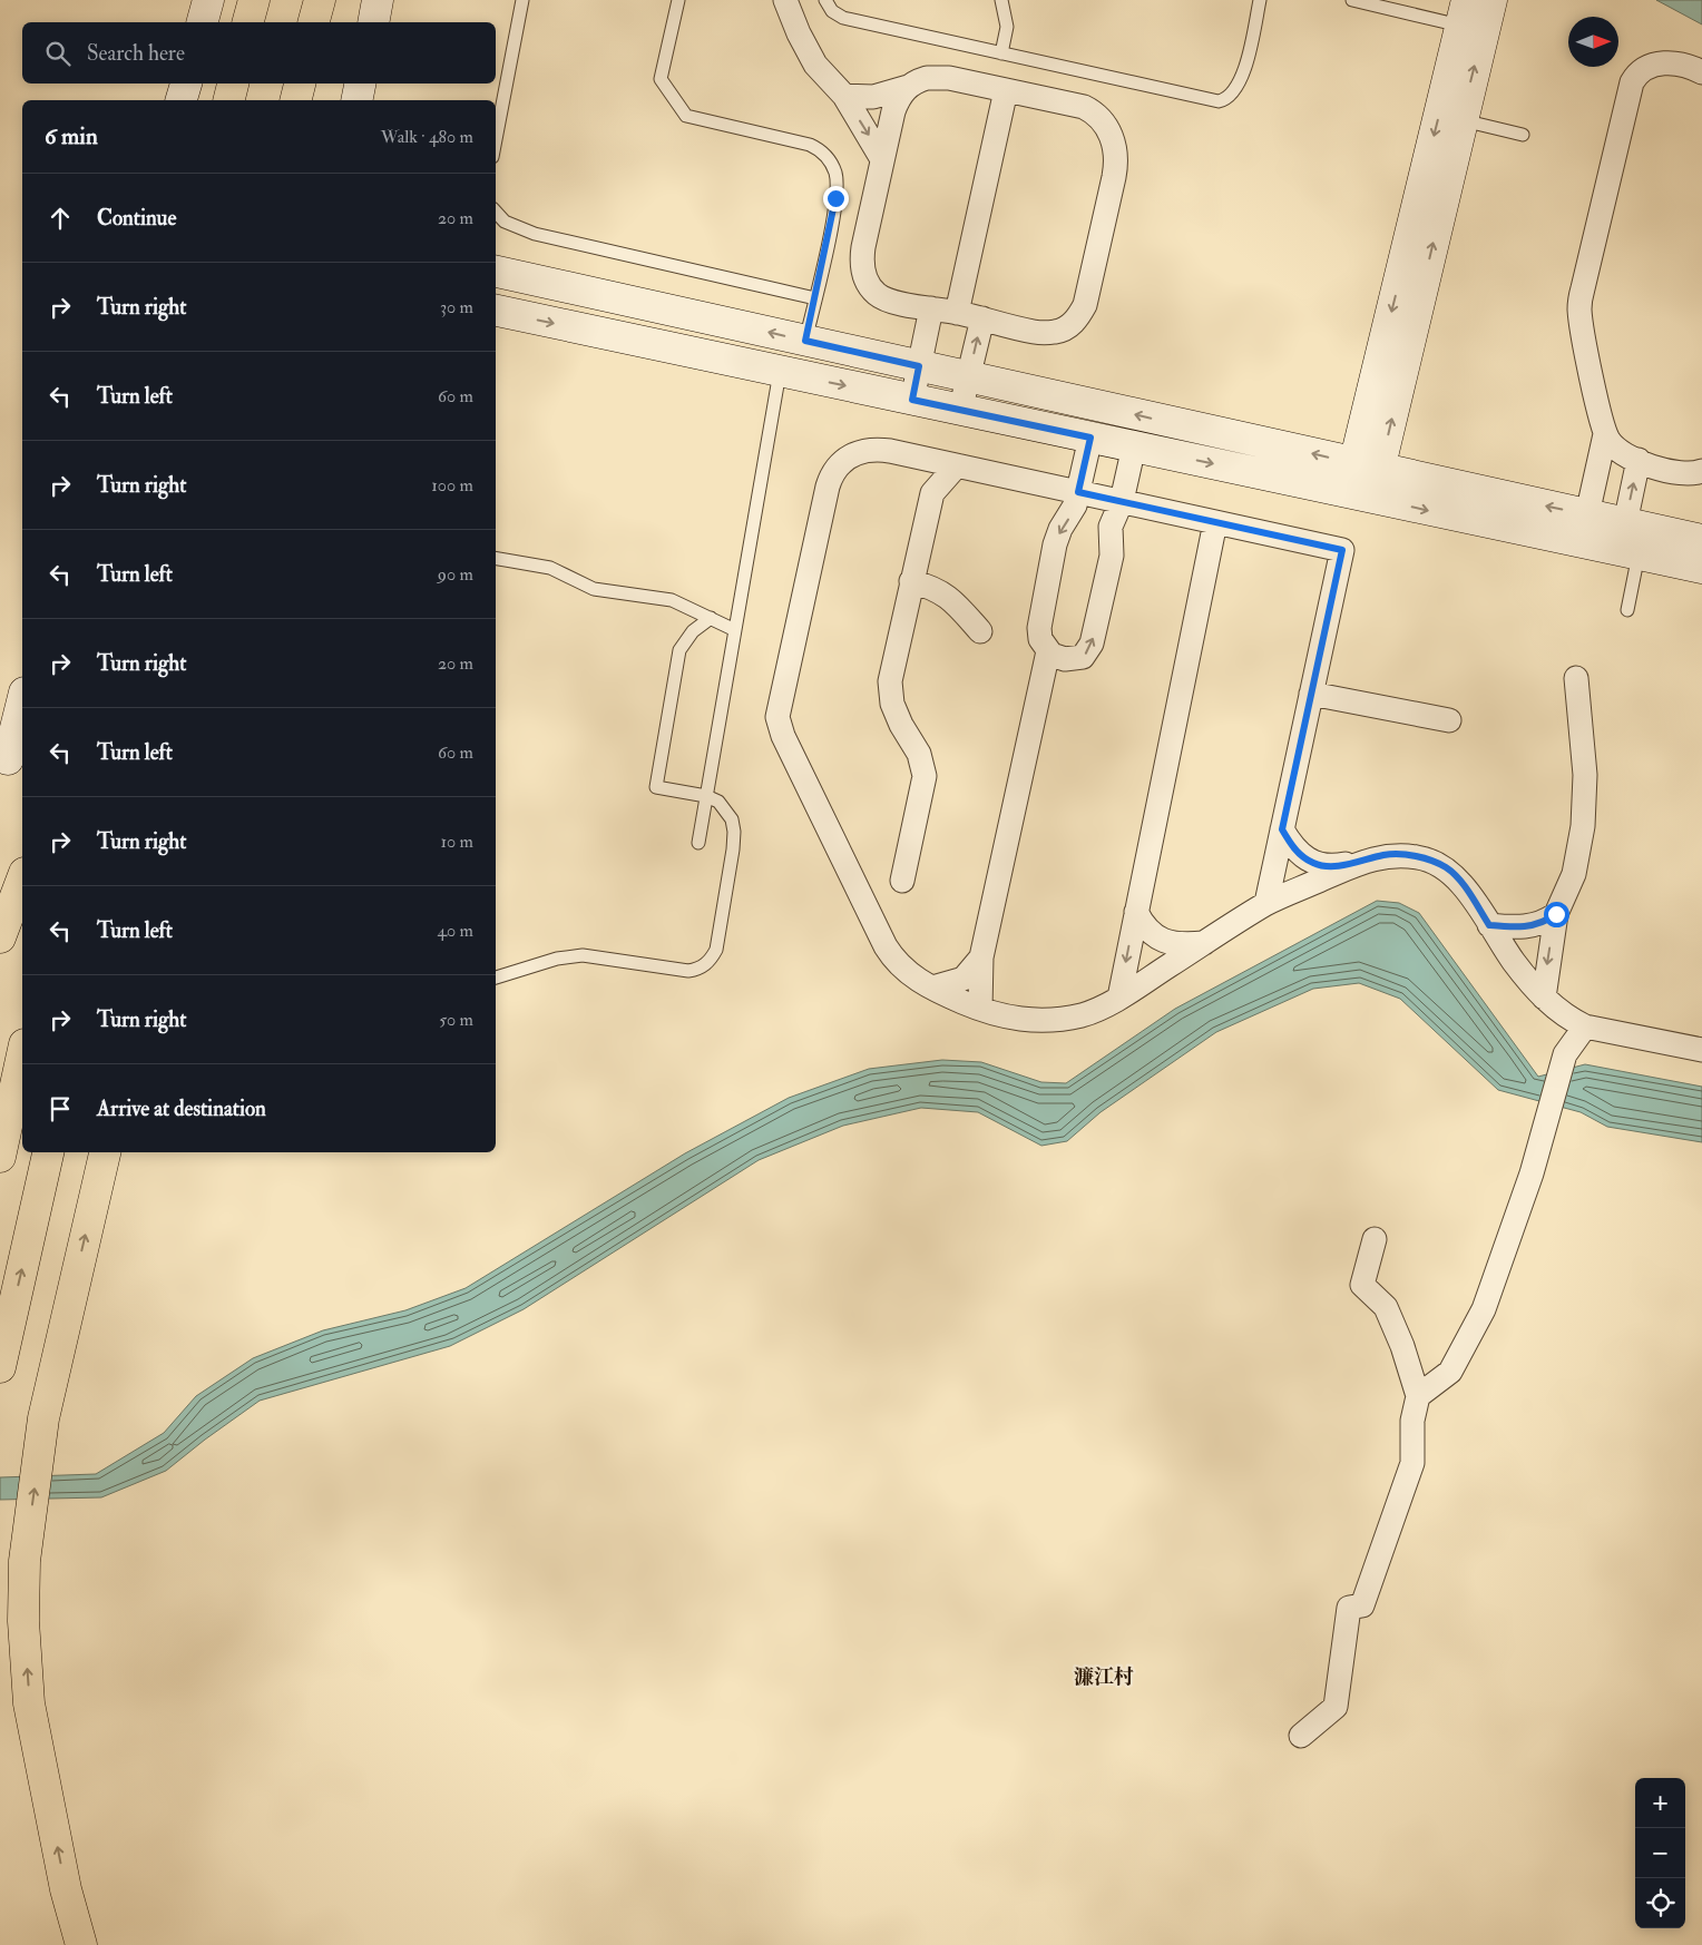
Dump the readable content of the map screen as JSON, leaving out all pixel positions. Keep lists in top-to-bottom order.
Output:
{
  "districts": ["濂江村"],
  "north": "right",
  "page": {
    "search": "Search here",
    "heading": ["6 min", "Walk · 480 m"],
    "list": [
      ["Continue", "20 m"],
      ["Turn right", "30 m"],
      ["Turn left", "60 m"],
      ["Turn right", "100 m"],
      ["Turn left", "90 m"],
      ["Turn right", "20 m"],
      ["Turn left", "60 m"],
      ["Turn right", "10 m"],
      ["Turn left", "40 m"],
      ["Turn right", "50 m"],
      "Arrive at destination"
    ],
    "map_buttons": ["+", "−"]
  }
}
